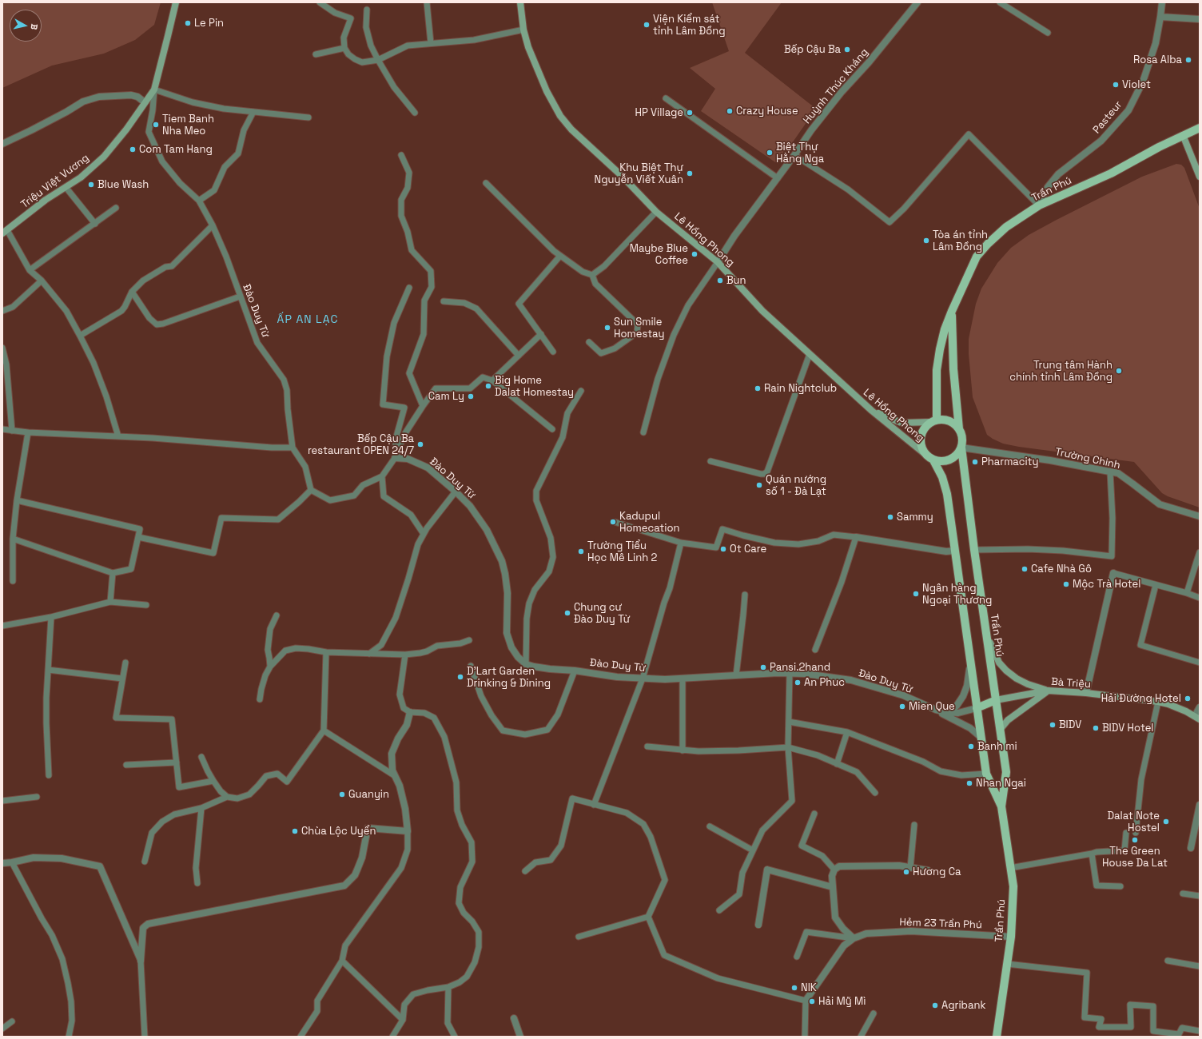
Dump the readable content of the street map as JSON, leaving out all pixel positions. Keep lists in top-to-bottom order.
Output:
{
  "streets": {
    "main road": ["Trần Phú"],
    "street": [
      "Huỳnh Thúc Kháng",
      "Pasteur",
      "Triệu Việt Vương",
      "Lê Hồng Phong",
      "Đào Duy Từ",
      "Trường Chinh",
      "Bà Triệu",
      "Hẻm 23 Trần Phú"
    ]
  },
  "crossings": [
    ["Huỳnh Thúc Kháng", "Lê Hồng Phong"],
    ["Pasteur", "Trần Phú"],
    ["Triệu Việt Vương", "Đào Duy Từ"],
    ["Trần Phú", "Lê Hồng Phong"],
    ["Trần Phú", "Đào Duy Từ"],
    ["Trần Phú", "Trường Chinh"],
    ["Trần Phú", "Bà Triệu"],
    ["Trần Phú", "Hẻm 23 Trần Phú"],
    ["Lê Hồng Phong", "Trường Chinh"]
  ],
  "districts": ["ẤP AN LẠC"],
  "places": [
    "Le Pin",
    "Viện Kiểm sát tỉnh Lâm Đồng",
    "Bếp Cậu Ba",
    "Rosa Alba",
    "Violet",
    "Crazy House",
    "HP Village",
    "Tiem Banh Nha Meo",
    "Com Tam Hang",
    "Biệt Thự Hằng Nga",
    "Khu Biệt Thự Nguyễn Viết Xuân",
    "Blue Wash",
    "Tòa án tỉnh Lâm Đồng",
    "Maybe Blue Coffee",
    "Bun",
    "Sun Smile Homestay",
    "Trung tâm Hành chính tỉnh Lâm Đồng",
    "Big Home Dalat Homestay",
    "Rain Nightclub",
    "Cam Ly",
    "Bếp Cậu Ba restaurant OPEN 24/7",
    "Pharmacity",
    "Quán nướng số 1 - Đà Lạt",
    "Sammy",
    "Kadupul Homecation",
    "Ot Care",
    "Trường Tiểu Học Mê Linh 2",
    "Cafe Nhà Gô",
    "Mộc Trà Hotel",
    "Ngân hàng Ngoại Thương",
    "Chung cư Đào Duy Từ",
    "Pansi.2hand",
    "D'Lart Garden Drinking & Dining",
    "An Phuc",
    "Hải Đường Hotel",
    "Mien Que",
    "BIDV",
    "BIDV Hotel",
    "Banh mi",
    "Nhan Ngai",
    "Guanyin",
    "Dalat Note Hostel",
    "Chùa Lộc Uyển",
    "The Green House Da Lat",
    "Hương Ca",
    "NIK",
    "Hải Mỹ Mì",
    "Agribank"
  ],
  "north": "right"
}
